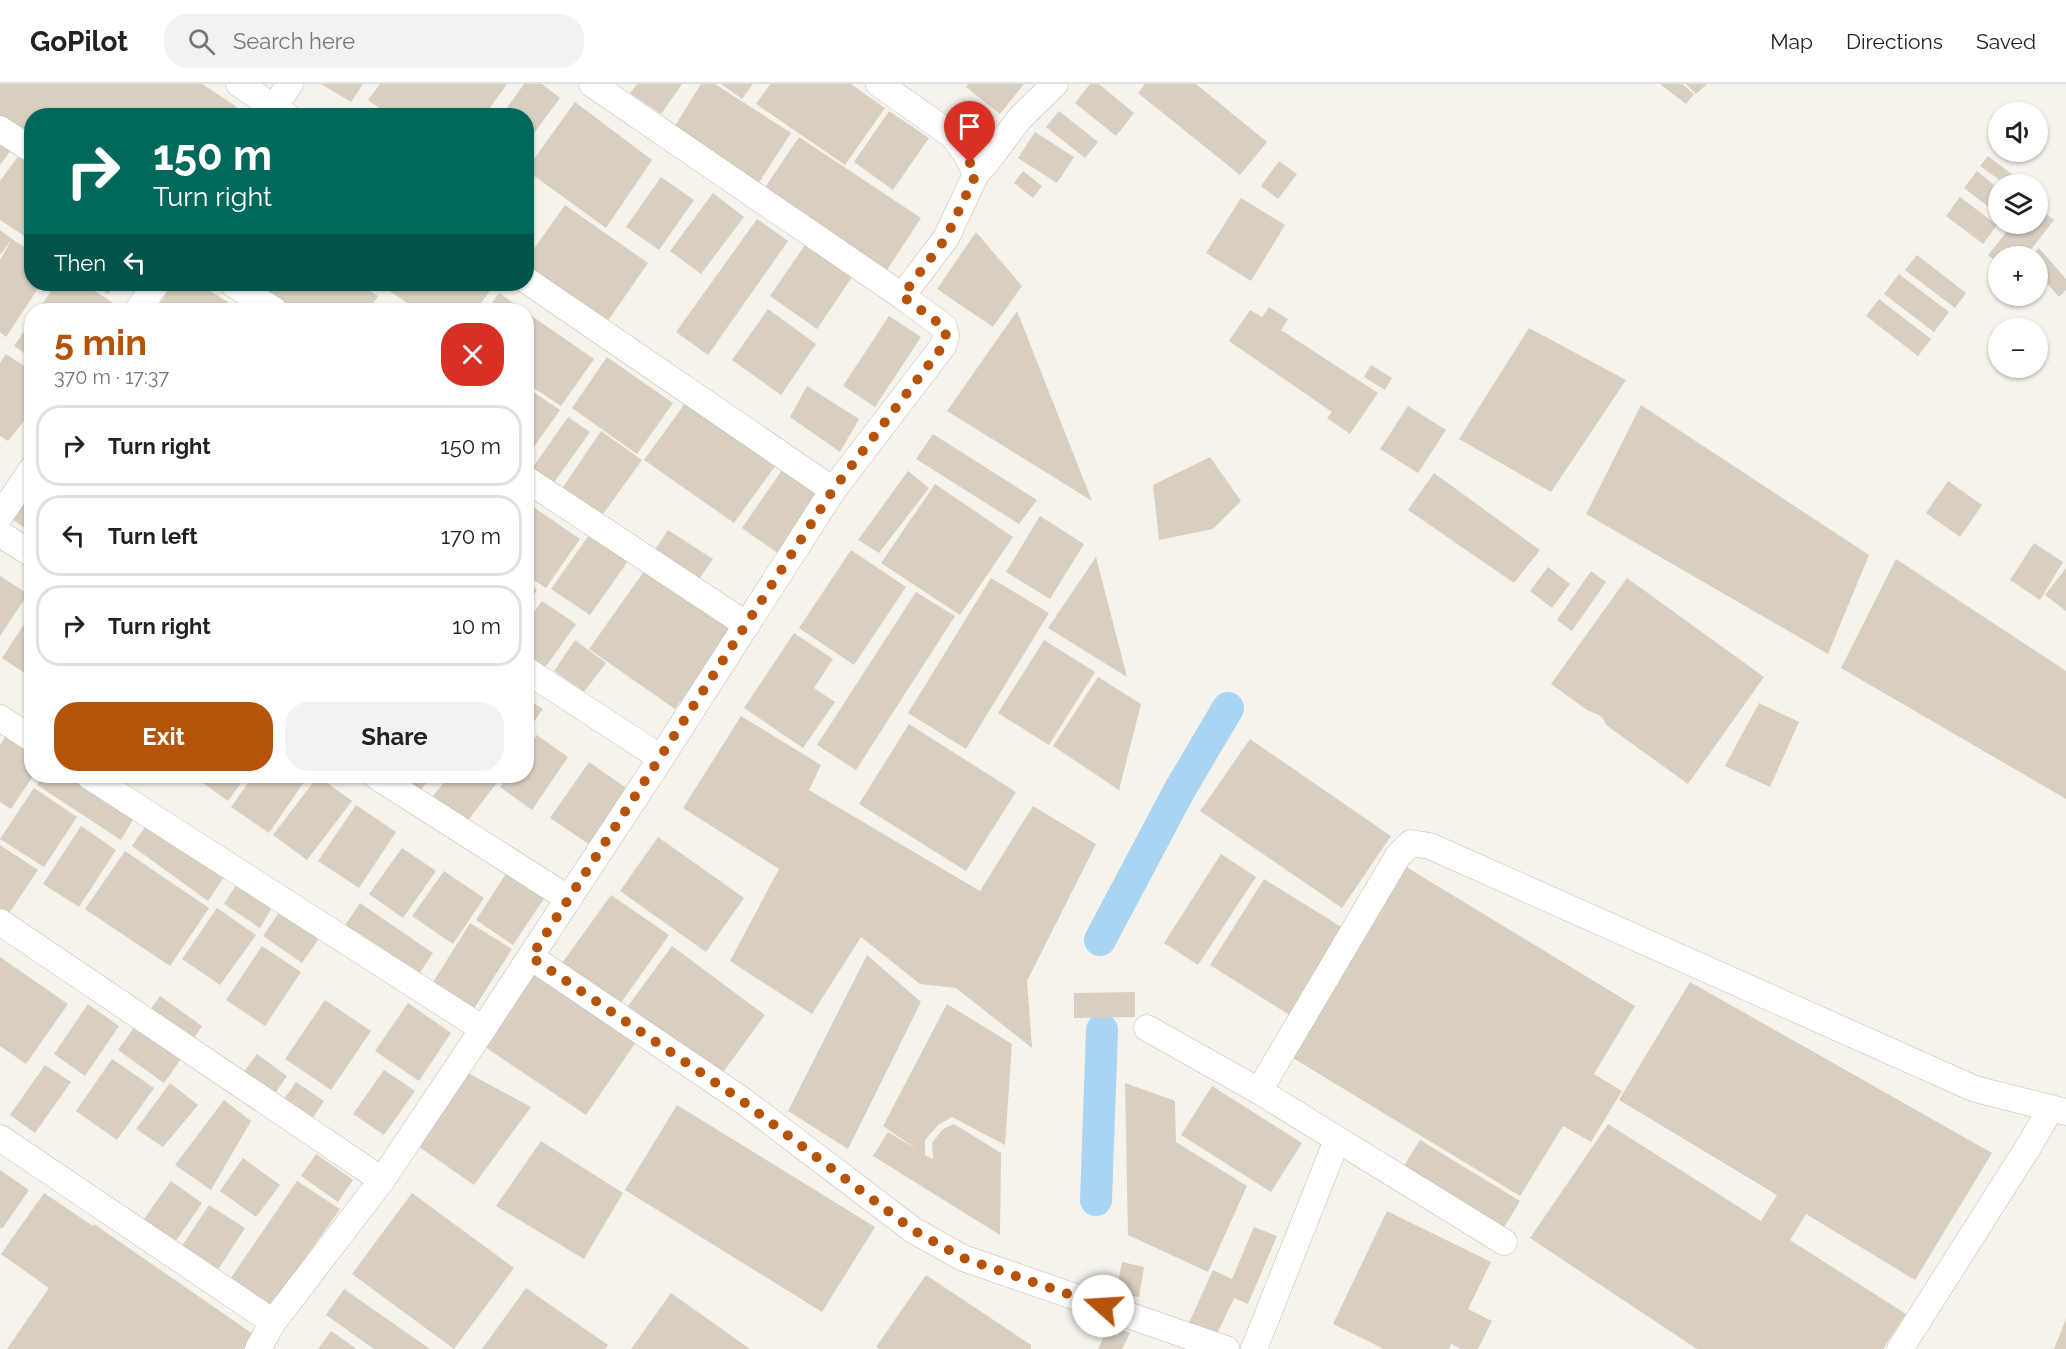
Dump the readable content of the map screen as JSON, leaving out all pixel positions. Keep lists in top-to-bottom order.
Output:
{
  "page": {
    "header": "GoPilot",
    "search": "Search here",
    "nav": ["Map", "Directions", "Saved"],
    "map_buttons": ["+", "−"],
    "turn": ["150 m", "Turn right"],
    "then": "Then",
    "heading": ["5 min", "370 m · 17:37"],
    "list": [
      {
        "name": "Turn right",
        "value": "150 m"
      },
      {
        "name": "Turn left",
        "value": "170 m"
      },
      {
        "name": "Turn right",
        "value": "10 m"
      }
    ],
    "buttons": ["Exit", "Share"]
  }
}
